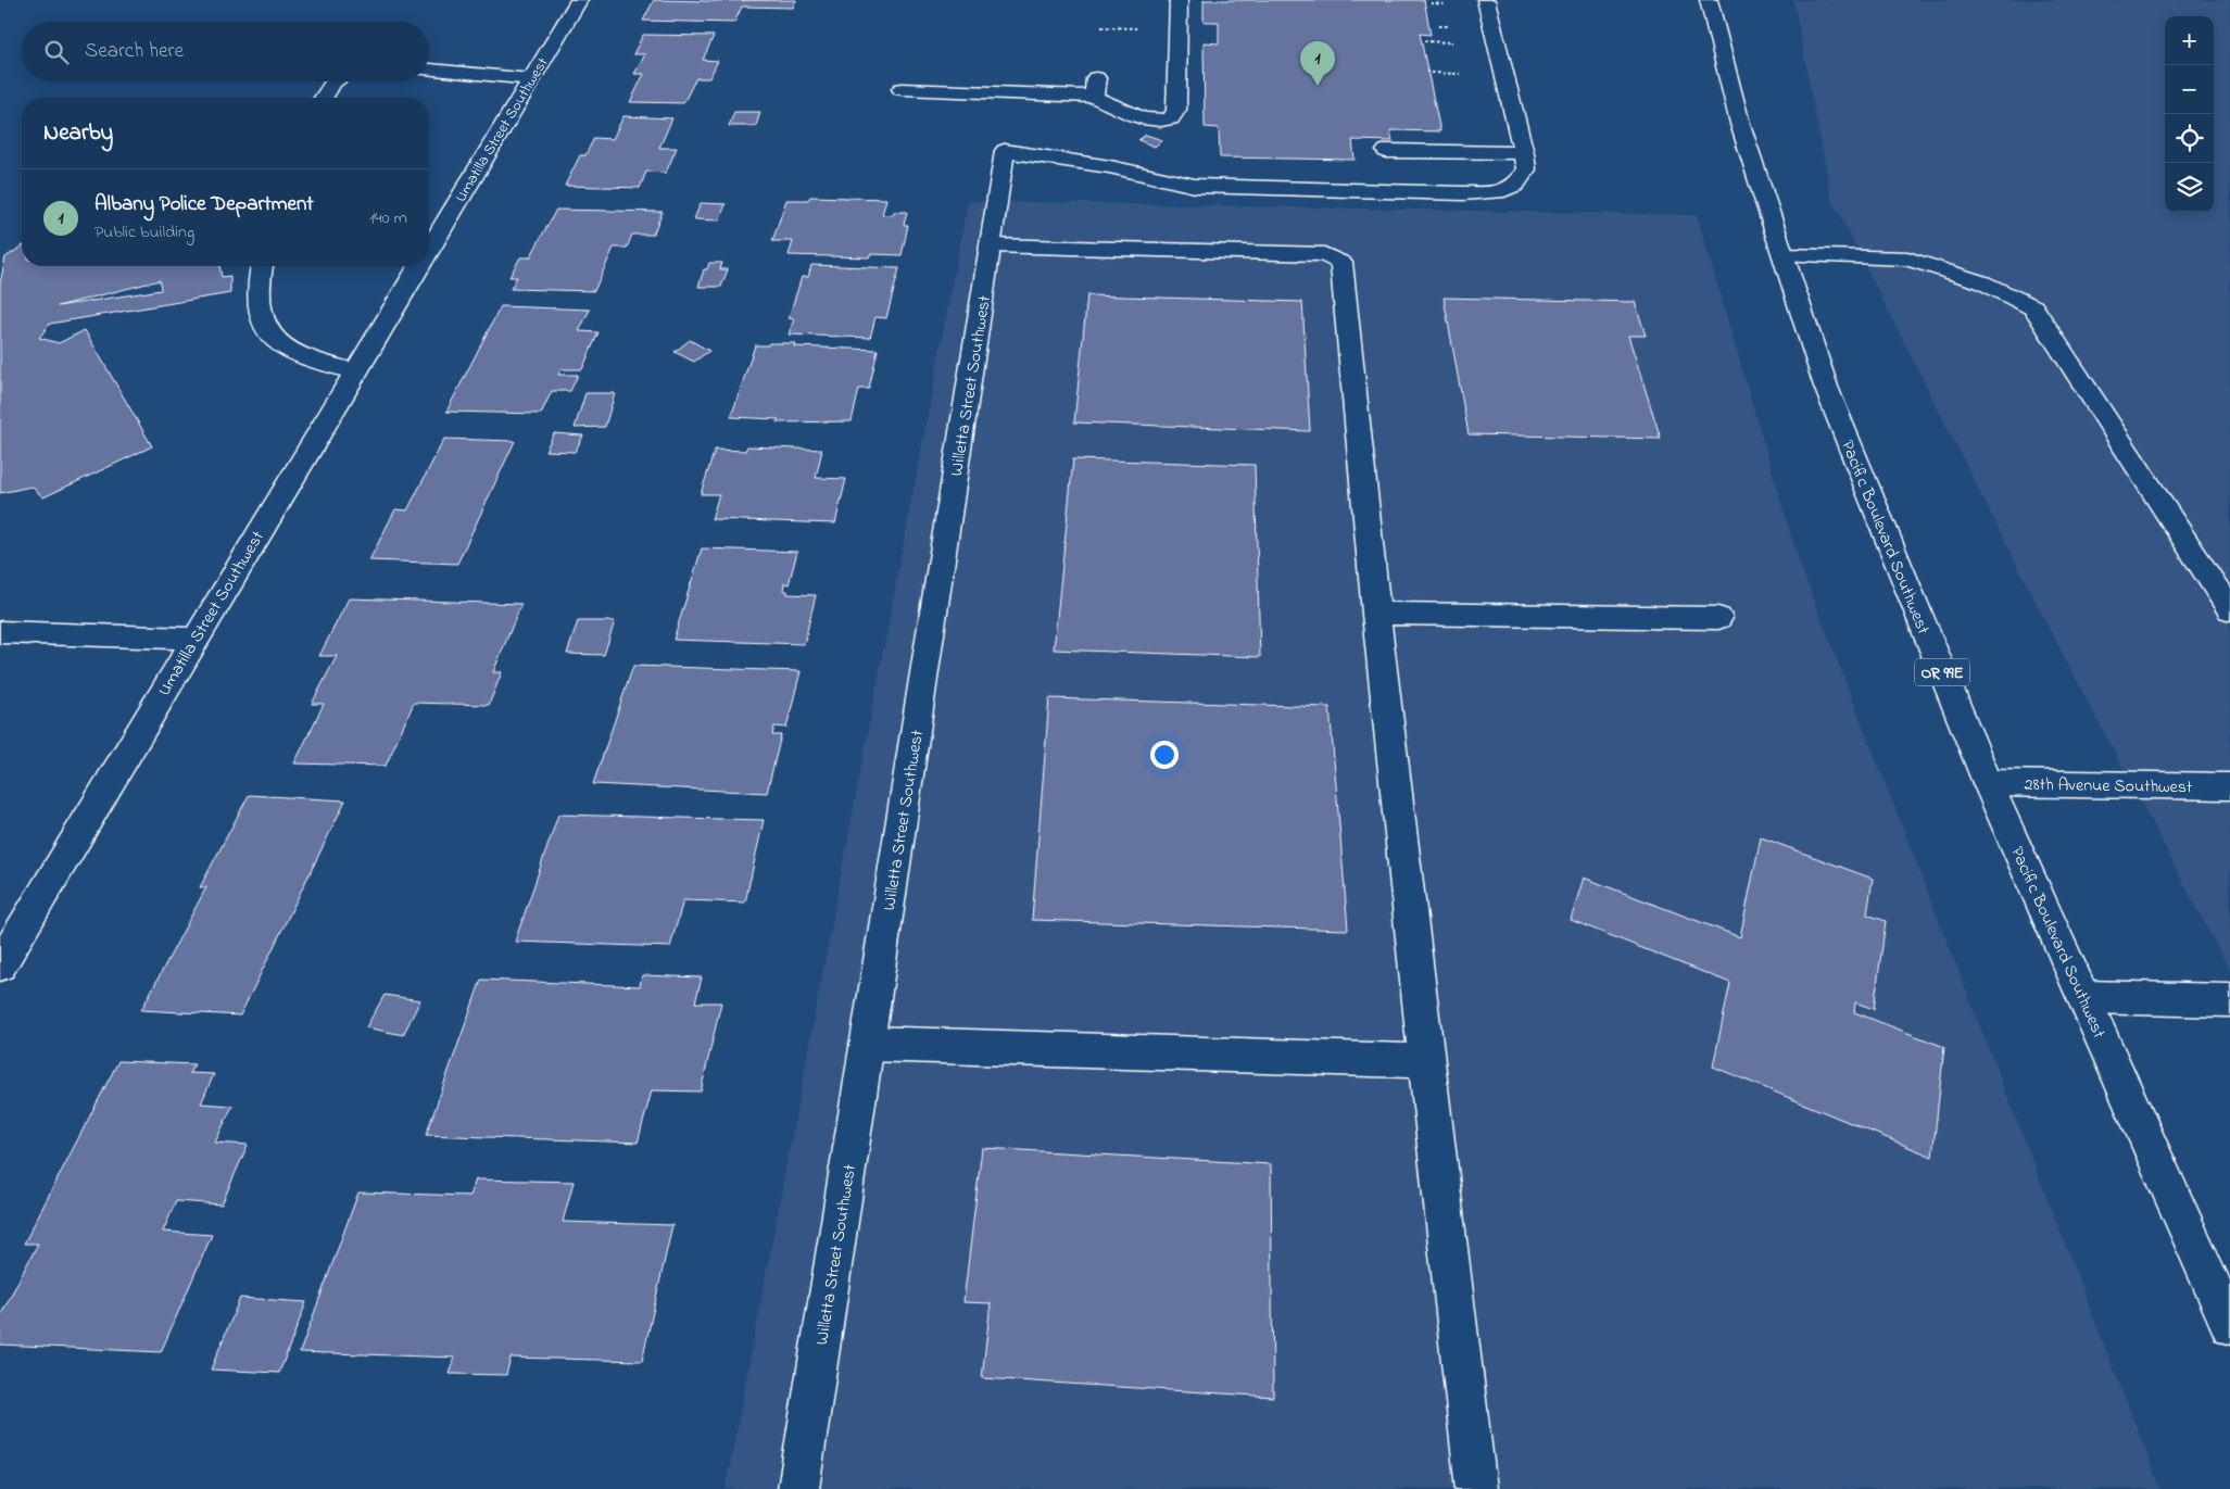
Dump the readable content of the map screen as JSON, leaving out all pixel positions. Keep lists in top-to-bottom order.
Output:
{
  "streets": {
    "street": [
      "Umatilla Street Southwest",
      "Willetta Street Southwest",
      "Pacific Boulevard Southwest",
      "OR 99E",
      "28th Avenue Southwest"
    ]
  },
  "crossings": [
    ["Pacific Boulevard Southwest", "28th Avenue Southwest"]
  ],
  "page": {
    "map_buttons": ["+", "−"],
    "search": "Search here",
    "pins": "1",
    "heading": "Nearby",
    "list": [
      {
        "mark": "1",
        "name": "Albany Police Department",
        "note": "Public building",
        "value": "140 m"
      }
    ]
  }
}
